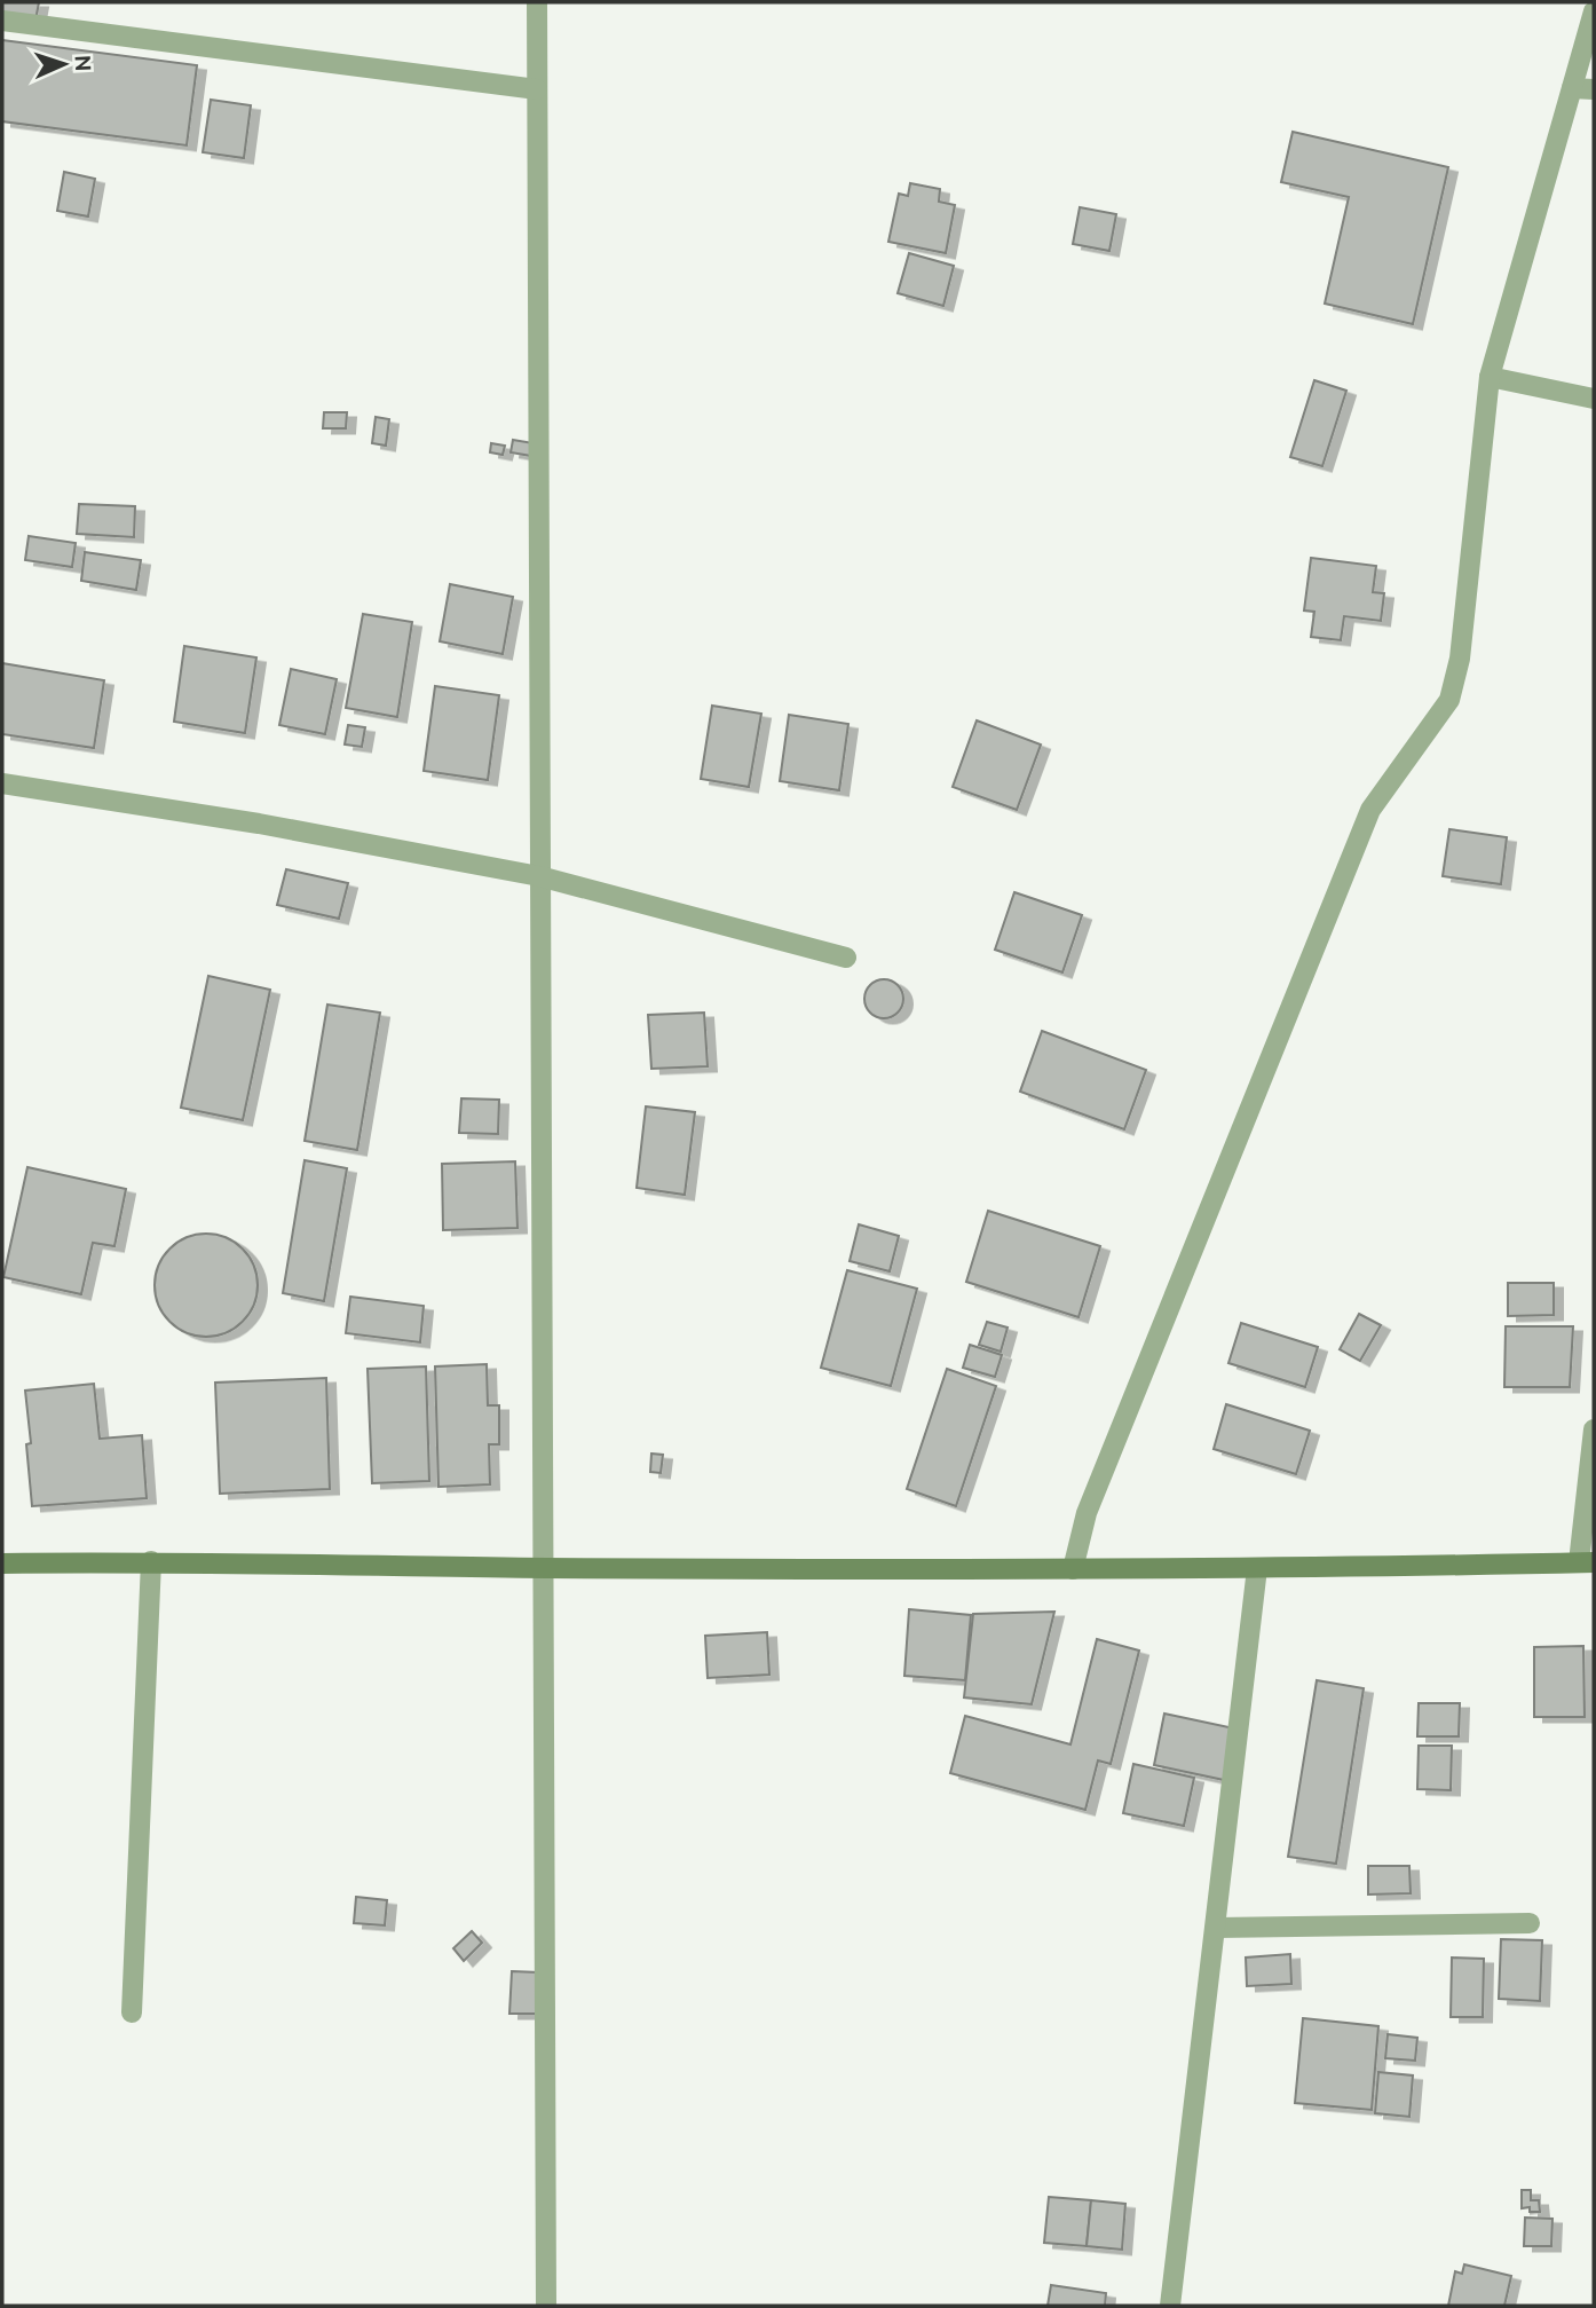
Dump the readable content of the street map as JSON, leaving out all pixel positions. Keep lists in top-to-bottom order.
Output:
{
  "north": "right"
}
